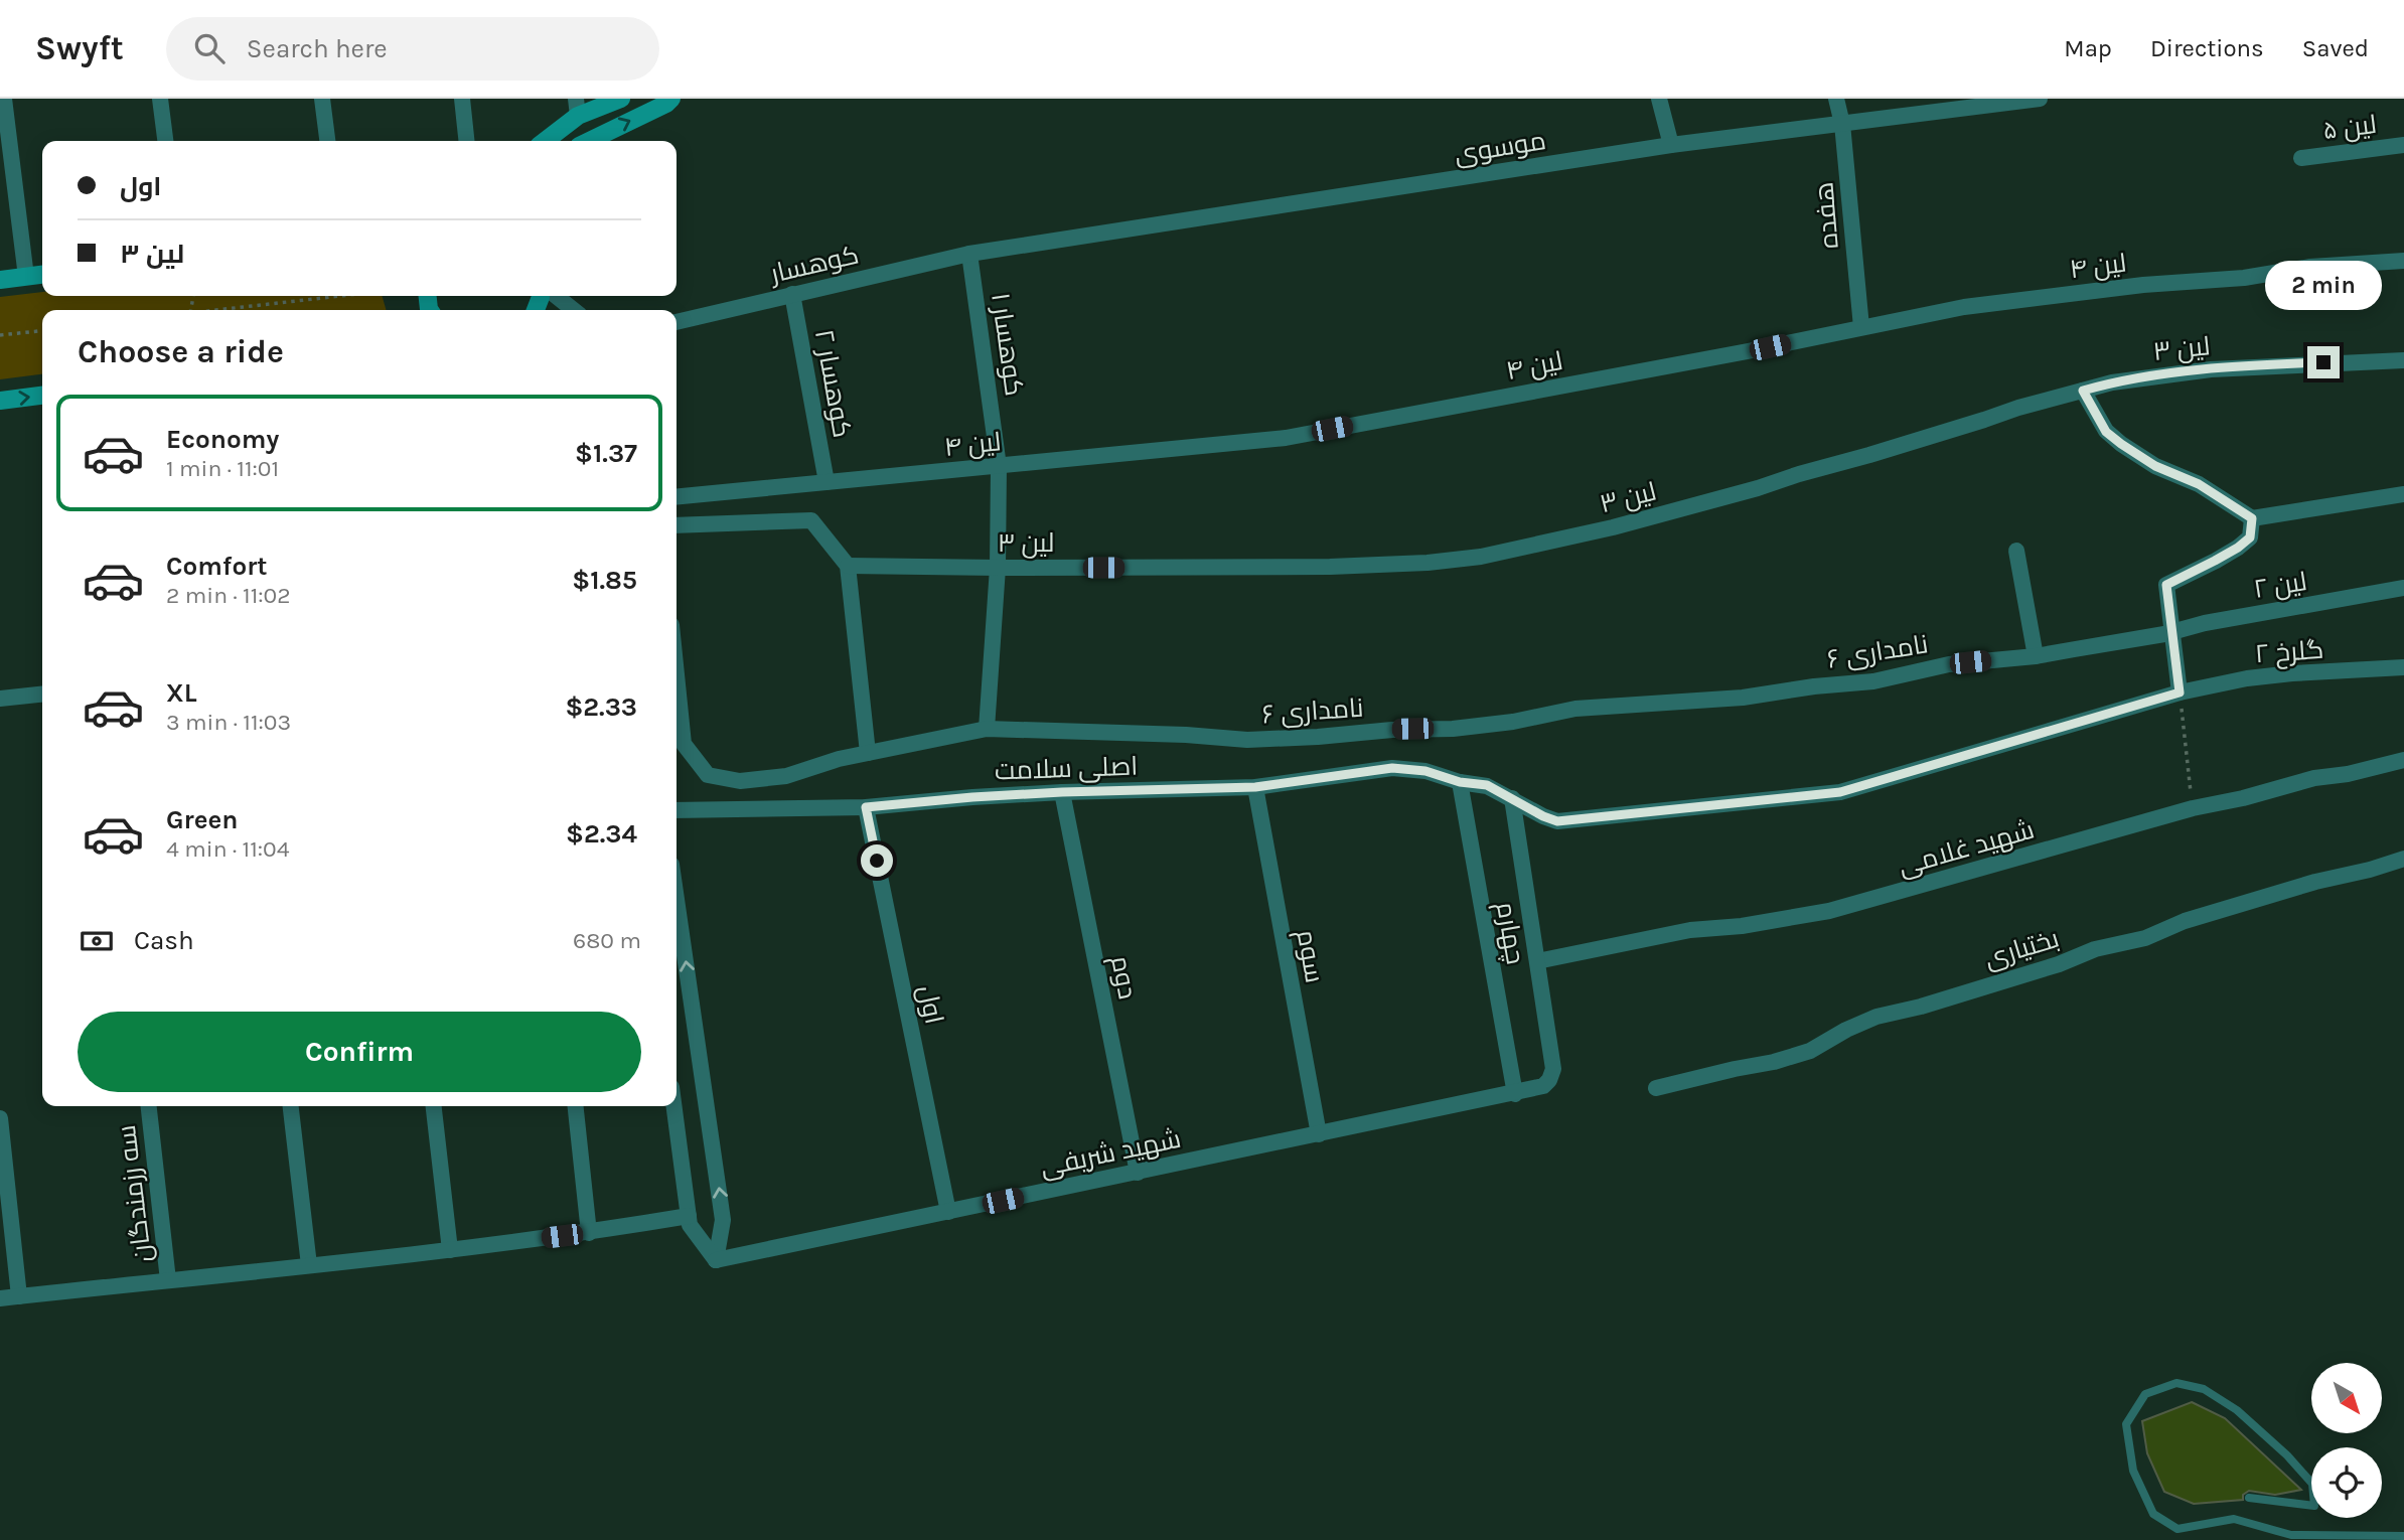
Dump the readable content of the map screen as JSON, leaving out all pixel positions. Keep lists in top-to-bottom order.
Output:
{
  "streets": {
    "street": [
      "لین ۵",
      "موسوی",
      "هفده",
      "کوهسار",
      "لین ۴",
      "کوهسار ۱",
      "لین ۳",
      "کوهسار ۲",
      "لین ۲",
      "نامداری ۶",
      "گلرخ ۲",
      "اصلی سلامت",
      "شهید غلامی",
      "چهارم",
      "بختیاری",
      "سوم",
      "دوم",
      "اول",
      "شهید شریفی",
      "سه رزمندگان"
    ]
  },
  "crossings": [
    ["موسوی", "هفده"],
    ["موسوی", "کوهسار"],
    ["موسوی", "کوهسار ۱"],
    ["هفده", "لین ۴"],
    ["کوهسار", "کوهسار ۱"],
    ["کوهسار", "کوهسار ۲"],
    ["لین ۴", "کوهسار ۱"],
    ["لین ۴", "کوهسار ۲"],
    ["کوهسار ۱", "لین ۳"],
    ["کوهسار ۱", "نامداری ۶"],
    ["لین ۲", "نامداری ۶"],
    ["گلرخ ۲", "اصلی سلامت"],
    ["گلرخ ۲", "شهید شریفی"],
    ["اصلی سلامت", "چهارم"],
    ["اصلی سلامت", "سوم"],
    ["اصلی سلامت", "دوم"],
    ["اصلی سلامت", "اول"],
    ["اصلی سلامت", "شهید شریفی"],
    ["شهید غلامی", "شهید شریفی"],
    ["چهارم", "شهید شریفی"],
    ["سوم", "شهید شریفی"],
    ["دوم", "شهید شریفی"],
    ["اول", "شهید شریفی"]
  ],
  "north": "bottom right",
  "page": {
    "header": "Swyft",
    "search": "Search here",
    "nav": ["Map", "Directions", "Saved"],
    "banner": ["اول", "لین ۳"],
    "bubble": "2 min",
    "heading": "Choose a ride",
    "list": [
      {
        "name": "Economy",
        "note": "1 min · 11:01",
        "value": "$1.37"
      },
      {
        "name": "Comfort",
        "note": "2 min · 11:02",
        "value": "$1.85"
      },
      {
        "name": "XL",
        "note": "3 min · 11:03",
        "value": "$2.33"
      },
      {
        "name": "Green",
        "note": "4 min · 11:04",
        "value": "$2.34"
      }
    ],
    "pay": ["Cash", "680 m"],
    "buttons": "Confirm"
  }
}
